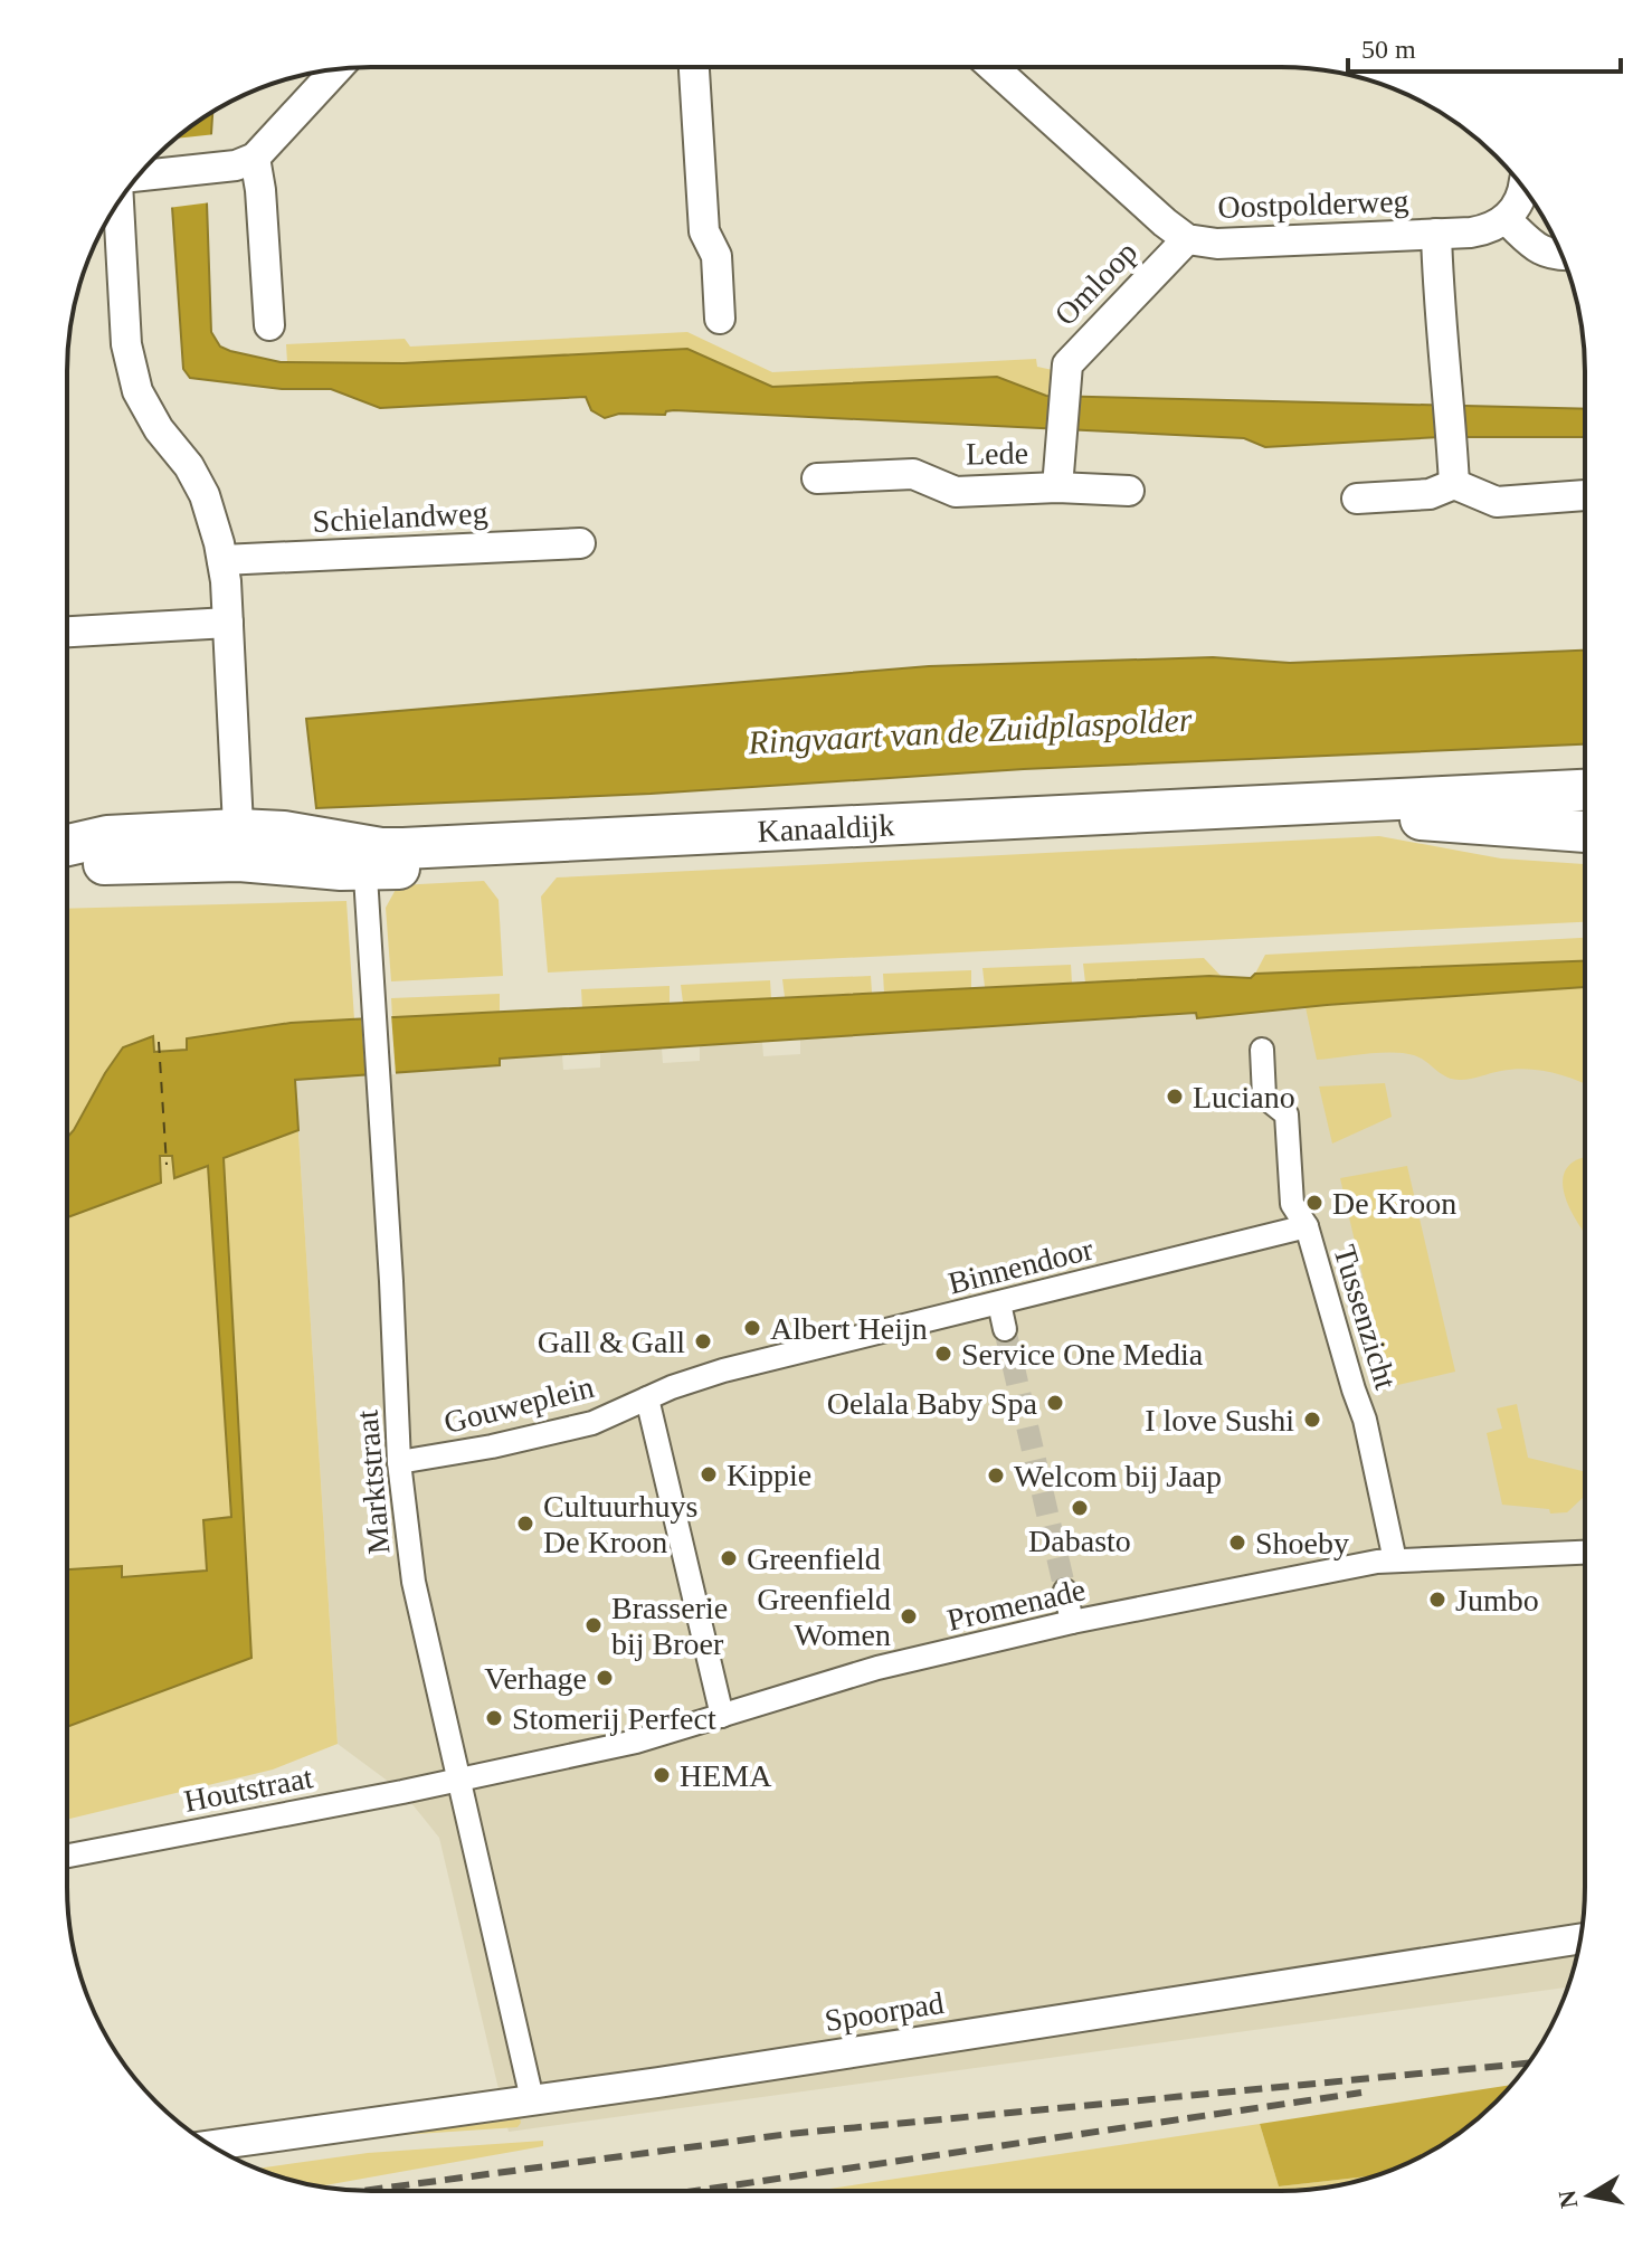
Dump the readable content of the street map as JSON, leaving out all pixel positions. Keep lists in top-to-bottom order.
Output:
{
  "streets": {
    "main road": ["Kanaaldijk"],
    "street": [
      "Oostpolderweg",
      "Omloop",
      "Lede",
      "Schielandweg",
      "Binnendoor",
      "Tussenzicht",
      "Gouweplein",
      "Marktstraat",
      "Promenade",
      "Houtstraat",
      "Spoorpad"
    ]
  },
  "crossings": [
    ["Oostpolderweg", "Omloop"],
    ["Omloop", "Lede"],
    ["Kanaaldijk", "Marktstraat"],
    ["Binnendoor", "Tussenzicht"],
    ["Binnendoor", "Gouweplein"],
    ["Tussenzicht", "Promenade"],
    ["Gouweplein", "Marktstraat"],
    ["Marktstraat", "Promenade"],
    ["Marktstraat", "Houtstraat"],
    ["Marktstraat", "Spoorpad"],
    ["Promenade", "Houtstraat"]
  ],
  "water": ["Ringvaart van de Zuidplaspolder"],
  "places": [
    "Luciano",
    "De Kroon",
    "Albert Heijn",
    "Gall & Gall",
    "Service One Media",
    "Oelala Baby Spa",
    "I love Sushi",
    "Kippie",
    "Welcom bij Jaap",
    "Dabasto",
    "Cultuurhuys De Kroon",
    "Shoeby",
    "Greenfield",
    "Jumbo",
    "Greenfield Women",
    "Brasserie bij Broer",
    "Verhage",
    "Stomerij Perfect",
    "HEMA"
  ],
  "scale_bar": "50 m",
  "north": "left"
}
